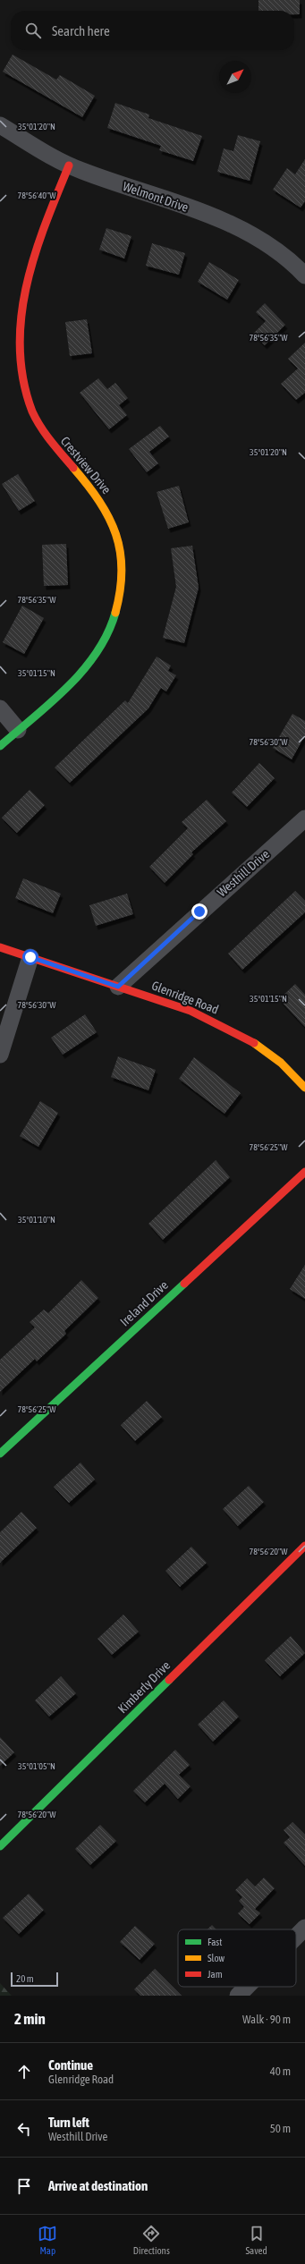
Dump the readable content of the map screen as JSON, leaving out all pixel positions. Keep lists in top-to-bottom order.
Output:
{
  "streets": {
    "street": [
      "Welmont Drive",
      "Crestview Drive",
      "Westhill Drive",
      "Glenridge Road",
      "Ireland Drive",
      "Kimberly Drive"
    ]
  },
  "crossings": [
    ["Welmont Drive", "Crestview Drive"],
    ["Westhill Drive", "Glenridge Road"]
  ],
  "legend": ["Fast", "Slow", "Jam"],
  "scale_bar": "20 m",
  "north": "top right",
  "page": {
    "search": "Search here",
    "scale": "20 m",
    "heading": ["2 min", "Walk · 90 m"],
    "list": [
      ["Continue", "Glenridge Road", "40 m"],
      ["Turn left", "Westhill Drive", "50 m"],
      "Arrive at destination"
    ],
    "nav": ["Map", "Directions", "Saved"]
  },
  "coordinates": [
    "35°01'20\"N",
    "78°56'40\"W",
    "78°56'35\"W",
    "35°01'15\"N",
    "78°56'30\"W",
    "78°56'25\"W",
    "35°01'10\"N",
    "78°56'20\"W",
    "35°01'05\"N"
  ]
}
